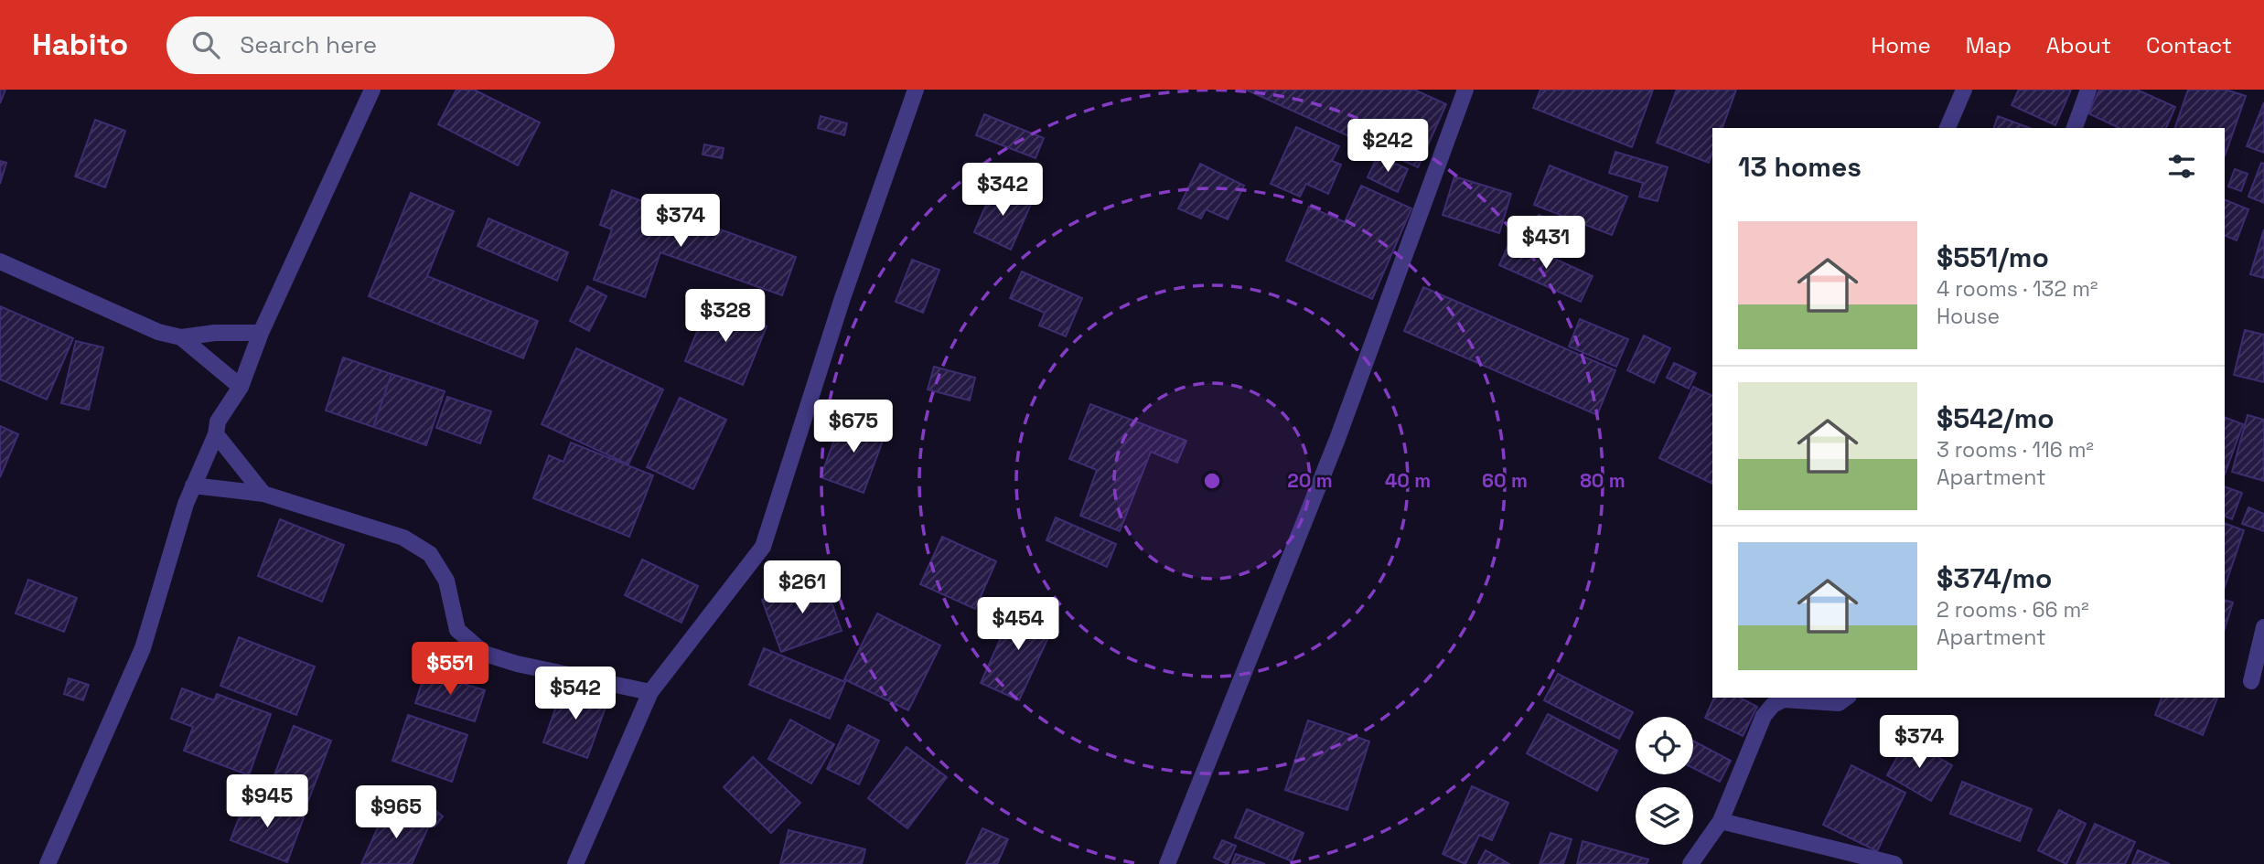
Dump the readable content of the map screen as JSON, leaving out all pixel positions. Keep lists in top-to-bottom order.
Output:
{
  "page": {
    "header": "Habito",
    "search": "Search here",
    "nav": [
      "Home",
      "Map",
      "About",
      "Contact"
    ],
    "price": [
      "$242",
      "$342",
      "$374",
      "$431",
      "$328",
      "$675",
      "$261",
      "$454",
      "$551",
      "$542",
      "$374",
      "$945",
      "$965"
    ],
    "heading": "13 homes",
    "list": [
      {
        "name": "$551/mo",
        "note": "4 rooms · 132 m² · House"
      },
      {
        "name": "$542/mo",
        "note": "3 rooms · 116 m² · Apartment"
      },
      {
        "name": "$374/mo",
        "note": "2 rooms · 66 m² · Apartment"
      }
    ]
  },
  "rings": [
    "20 m",
    "40 m",
    "60 m",
    "80 m"
  ]
}
